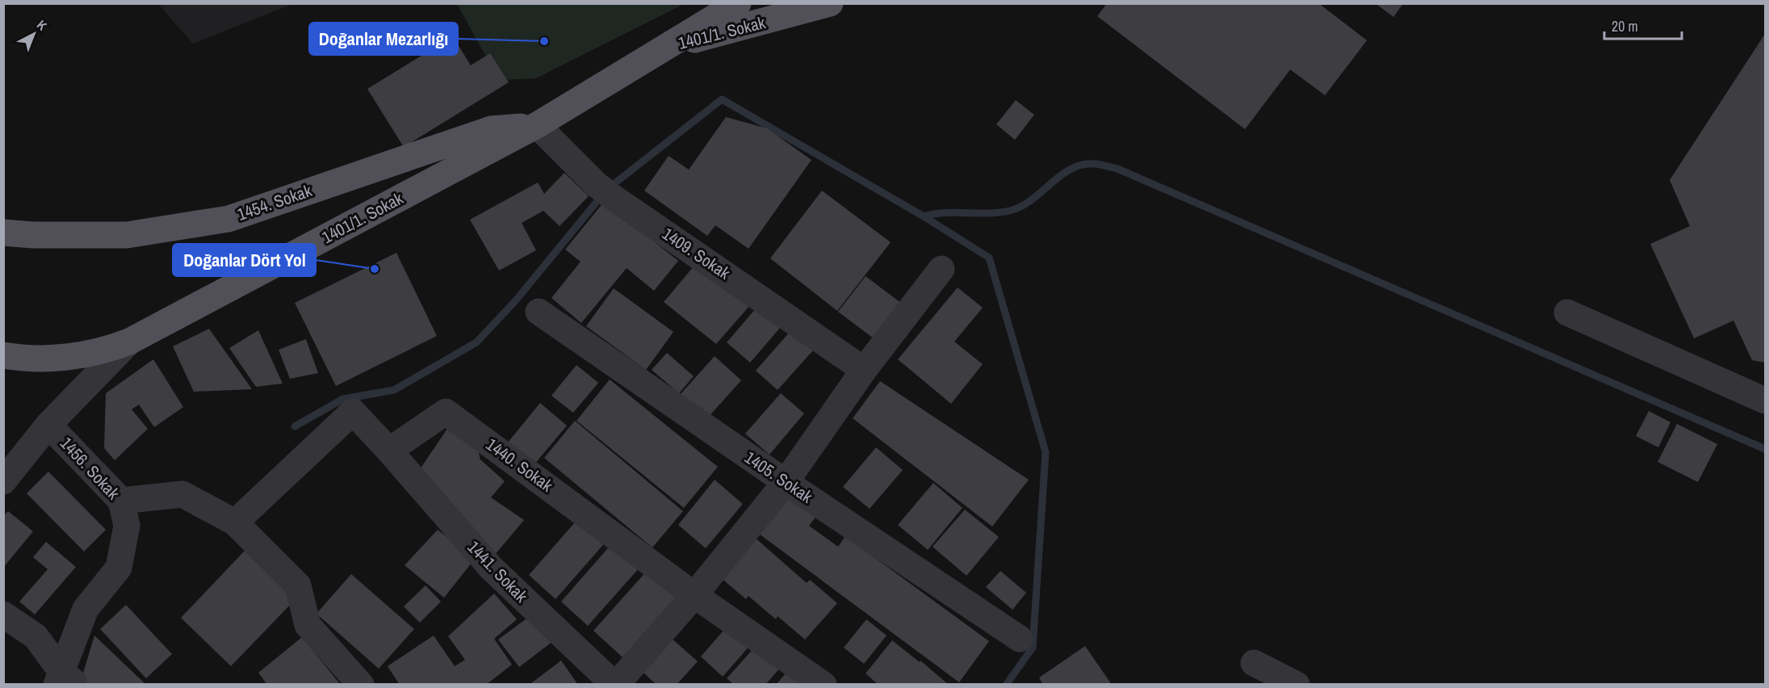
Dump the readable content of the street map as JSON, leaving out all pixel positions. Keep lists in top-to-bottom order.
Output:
{
  "streets": {
    "main road": ["1401/1. Sokak", "1454. Sokak"],
    "street": [
      "1409. Sokak",
      "1440. Sokak",
      "1456. Sokak",
      "1405. Sokak",
      "1441. Sokak"
    ]
  },
  "crossings": [
    ["1401/1. Sokak", "1454. Sokak"],
    ["1401/1. Sokak", "1409. Sokak"],
    ["1401/1. Sokak", "1456. Sokak"],
    ["1454. Sokak", "1409. Sokak"],
    ["1440. Sokak", "1441. Sokak"]
  ],
  "places": ["Doğanlar Mezarlığı", "Doğanlar Dört Yol"],
  "scale_bar": "20 m",
  "north": "top right"
}
